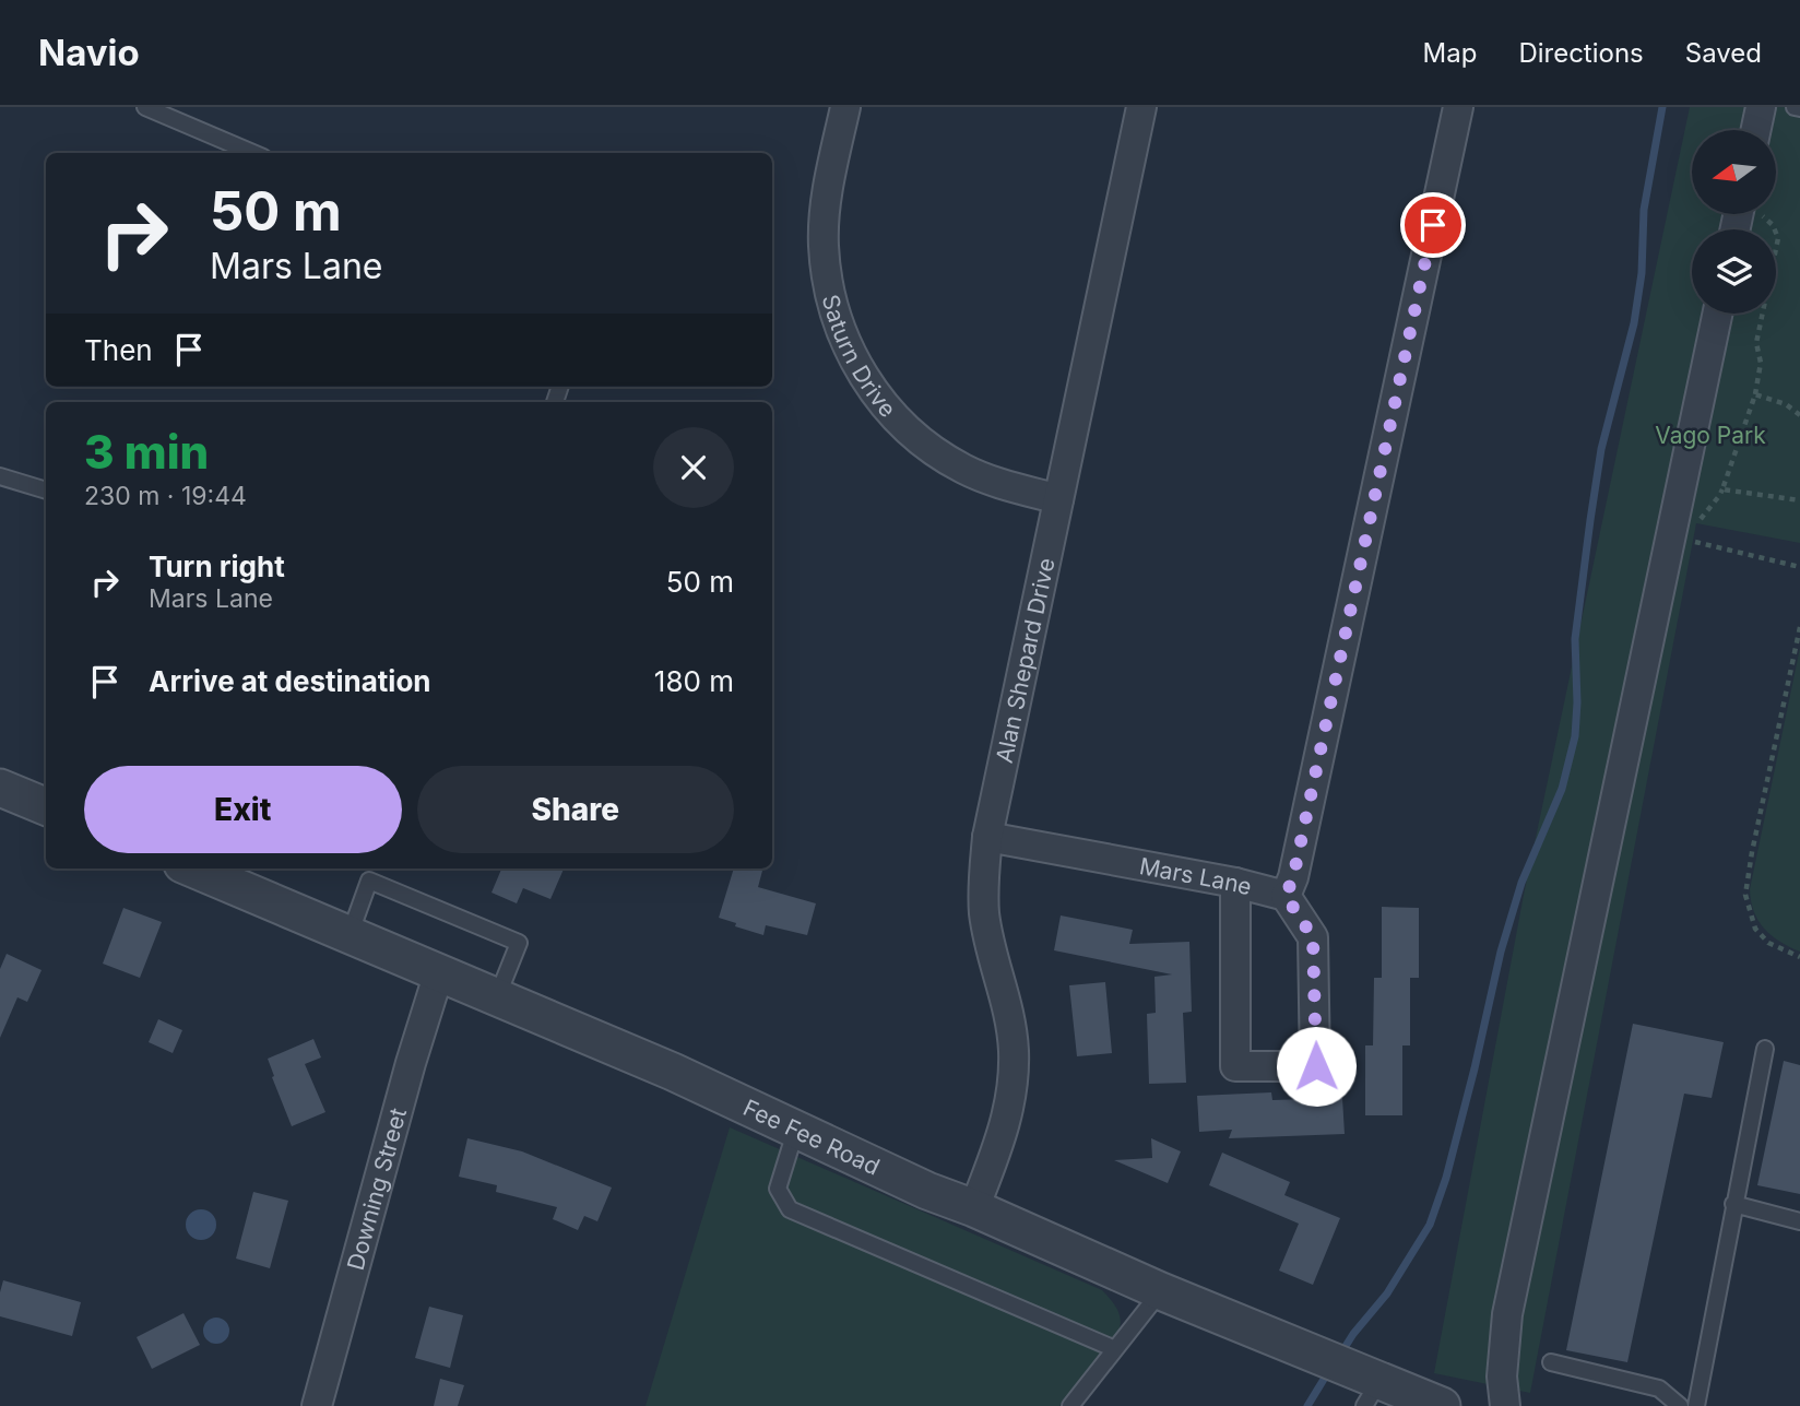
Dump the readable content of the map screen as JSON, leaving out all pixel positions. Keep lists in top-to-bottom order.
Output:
{
  "streets": {
    "street": [
      "Saturn Drive",
      "Alan Shepard Drive",
      "Mars Lane",
      "Fee Fee Road",
      "Downing Street"
    ]
  },
  "crossings": [
    ["Saturn Drive", "Alan Shepard Drive"],
    ["Alan Shepard Drive", "Mars Lane"],
    ["Alan Shepard Drive", "Fee Fee Road"],
    ["Fee Fee Road", "Downing Street"]
  ],
  "parks": ["Vago Park"],
  "north": "left",
  "page": {
    "header": "Navio",
    "nav": ["Map", "Directions", "Saved"],
    "turn": ["50 m", "Mars Lane"],
    "then": "Then",
    "heading": ["3 min", "230 m · 19:44"],
    "list": [
      {
        "name": "Turn right",
        "note": "Mars Lane",
        "value": "50 m"
      },
      {
        "name": "Arrive at destination",
        "value": "180 m"
      }
    ],
    "buttons": ["Exit", "Share"]
  }
}
